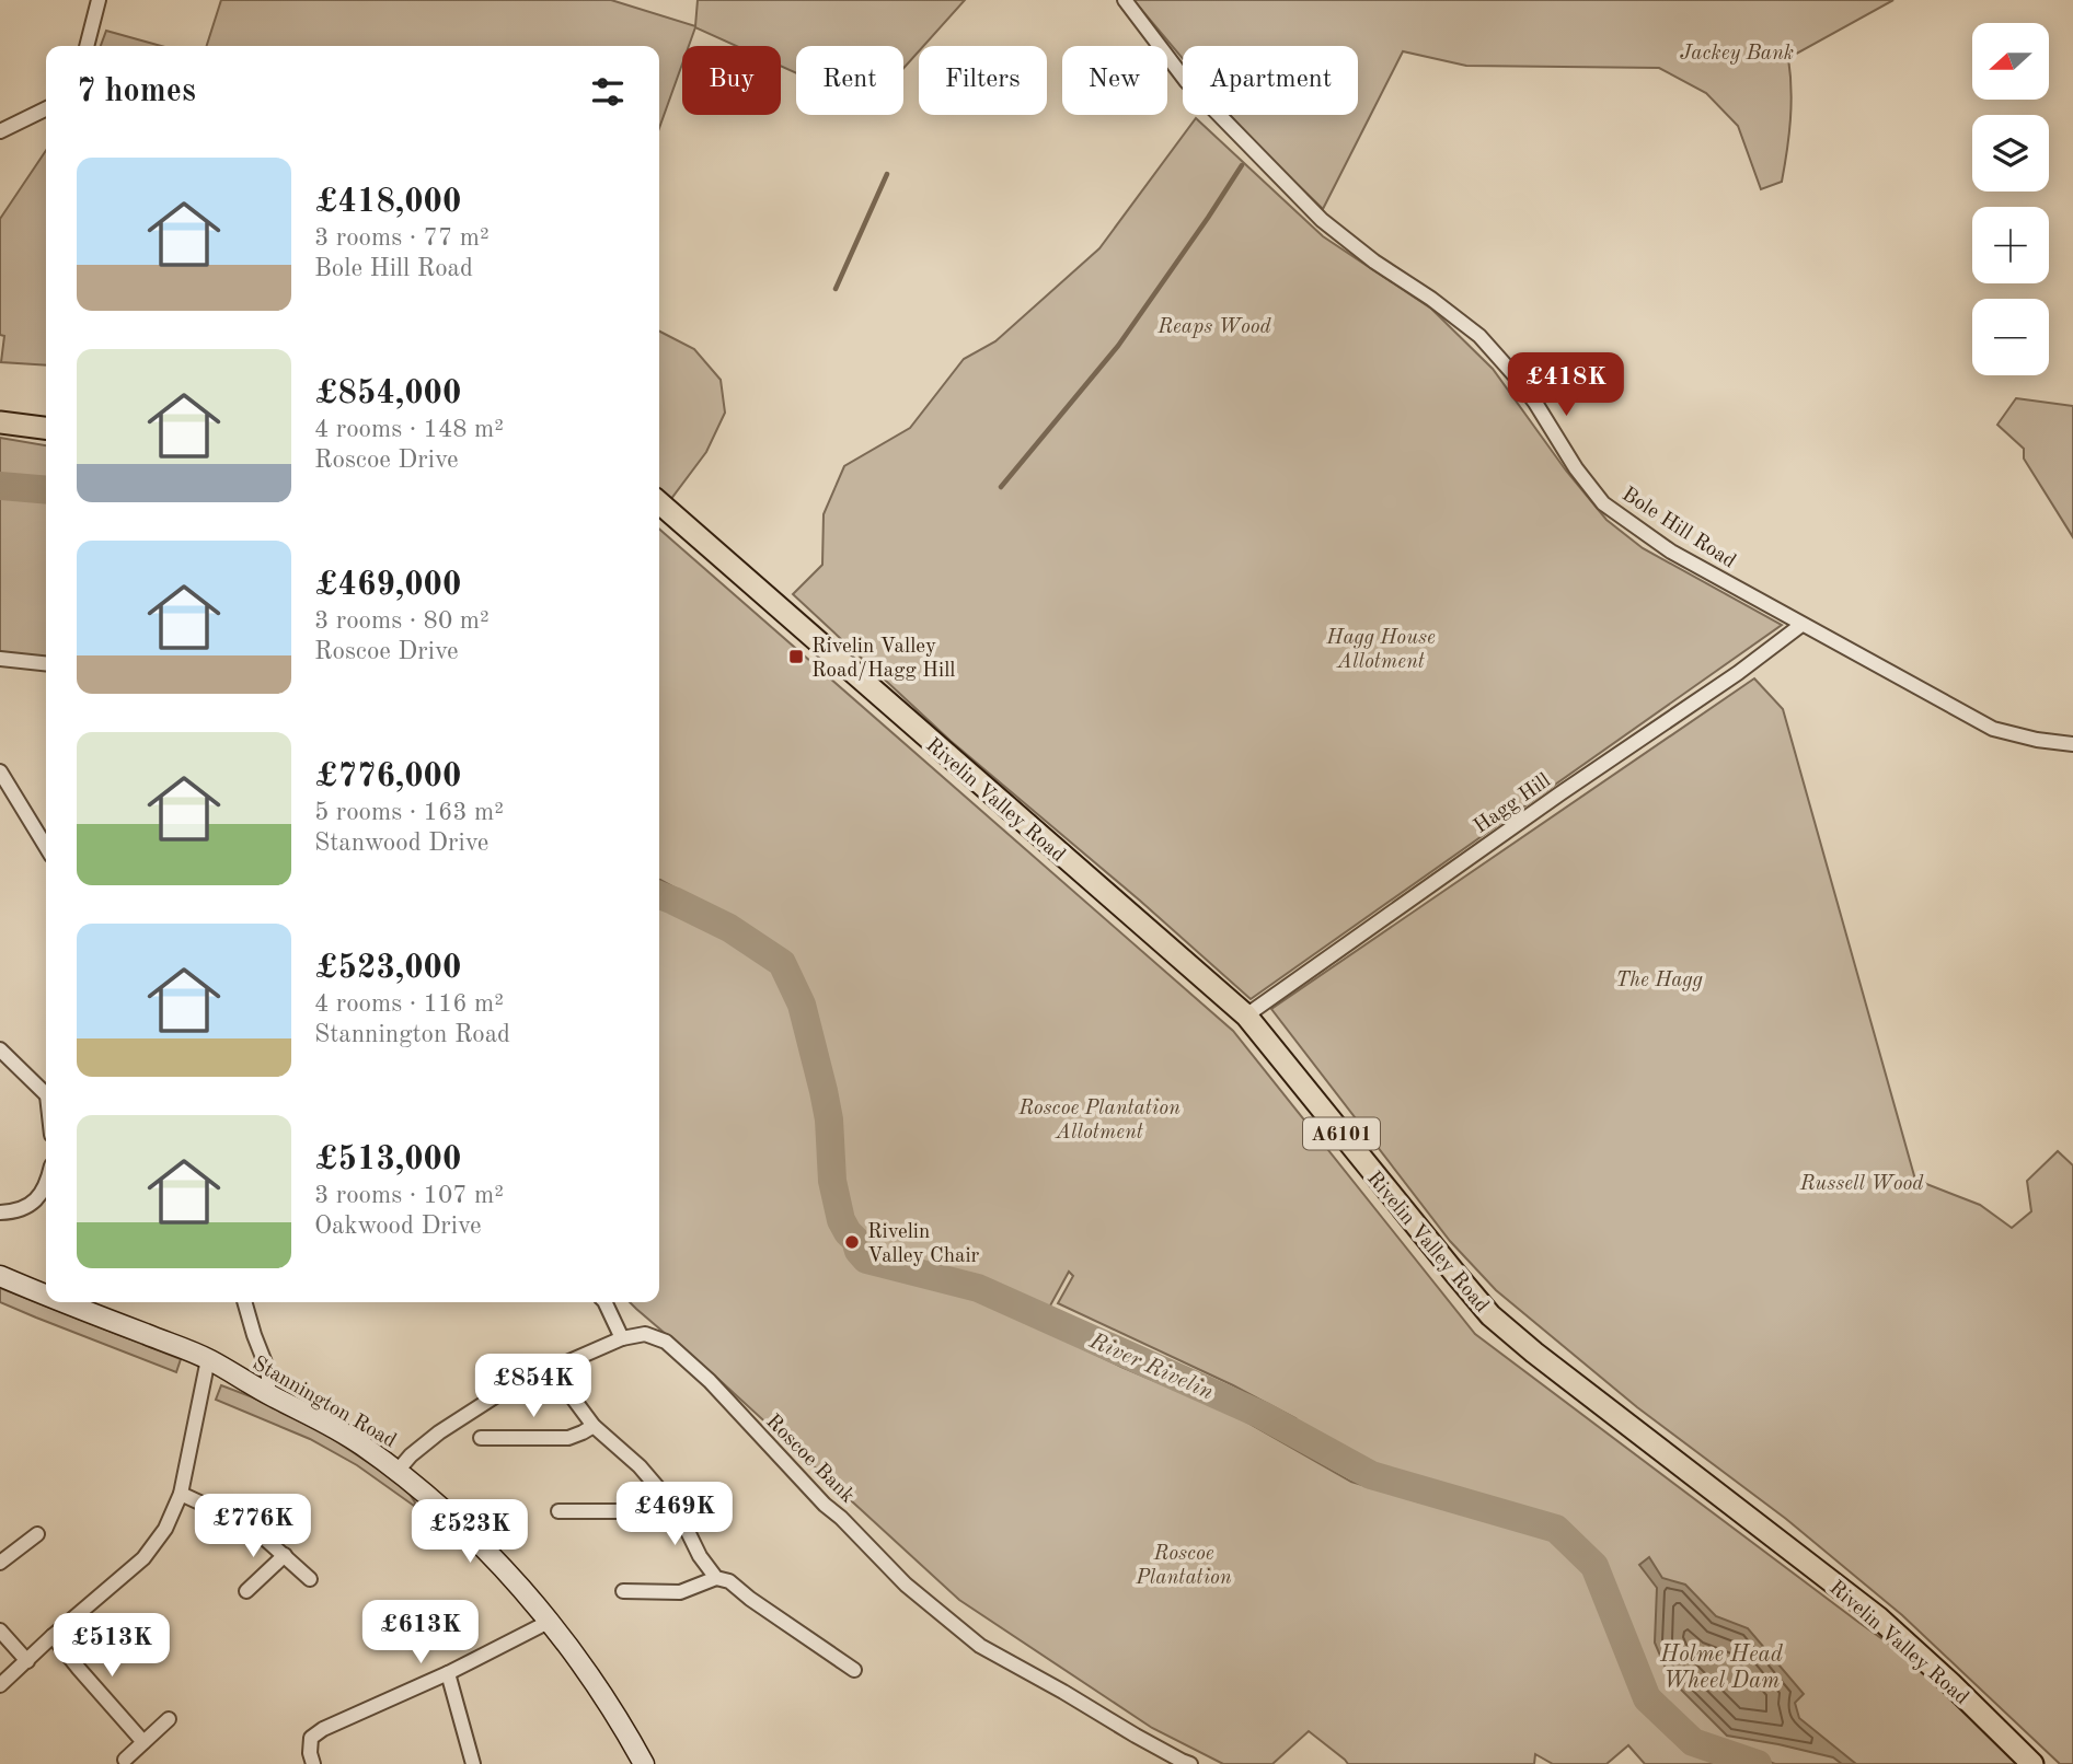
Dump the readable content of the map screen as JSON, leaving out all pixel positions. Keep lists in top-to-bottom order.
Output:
{
  "streets": {
    "main road": ["Rivelin Valley Road", "A6101", "Stannington Road"],
    "street": ["Bole Hill Road", "Hagg Hill", "Roscoe Bank"]
  },
  "crossings": [
    ["Bole Hill Road", "Hagg Hill"],
    ["Rivelin Valley Road", "Hagg Hill"],
    ["Stannington Road", "Roscoe Bank"]
  ],
  "water": ["River Rivelin", "Holme Head Wheel Dam"],
  "parks": [
    "Jackey Bank",
    "Reaps Wood",
    "Hagg House Allotment",
    "The Hagg",
    "Roscoe Plantation Allotment",
    "Russell Wood",
    "Roscoe Plantation"
  ],
  "places": {
    "transit": ["Rivelin Valley Road/Hagg Hill"],
    "other": ["Rivelin Valley Chair"]
  },
  "north": "left",
  "page": {
    "map_buttons": ["+", "−"],
    "chip": [
      "Buy",
      "Rent",
      "Filters",
      "New",
      "Apartment"
    ],
    "heading": "7 homes",
    "list": [
      {
        "name": "£418,000",
        "note": "3 rooms · 77 m² · Bole Hill Road"
      },
      {
        "name": "£854,000",
        "note": "4 rooms · 148 m² · Roscoe Drive"
      },
      {
        "name": "£469,000",
        "note": "3 rooms · 80 m² · Roscoe Drive"
      },
      {
        "name": "£776,000",
        "note": "5 rooms · 163 m² · Stanwood Drive"
      },
      {
        "name": "£523,000",
        "note": "4 rooms · 116 m² · Stannington Road"
      },
      {
        "name": "£513,000",
        "note": "3 rooms · 107 m² · Oakwood Drive"
      }
    ],
    "price": [
      "£418K",
      "£854K",
      "£469K",
      "£776K",
      "£523K",
      "£613K",
      "£513K"
    ]
  }
}
